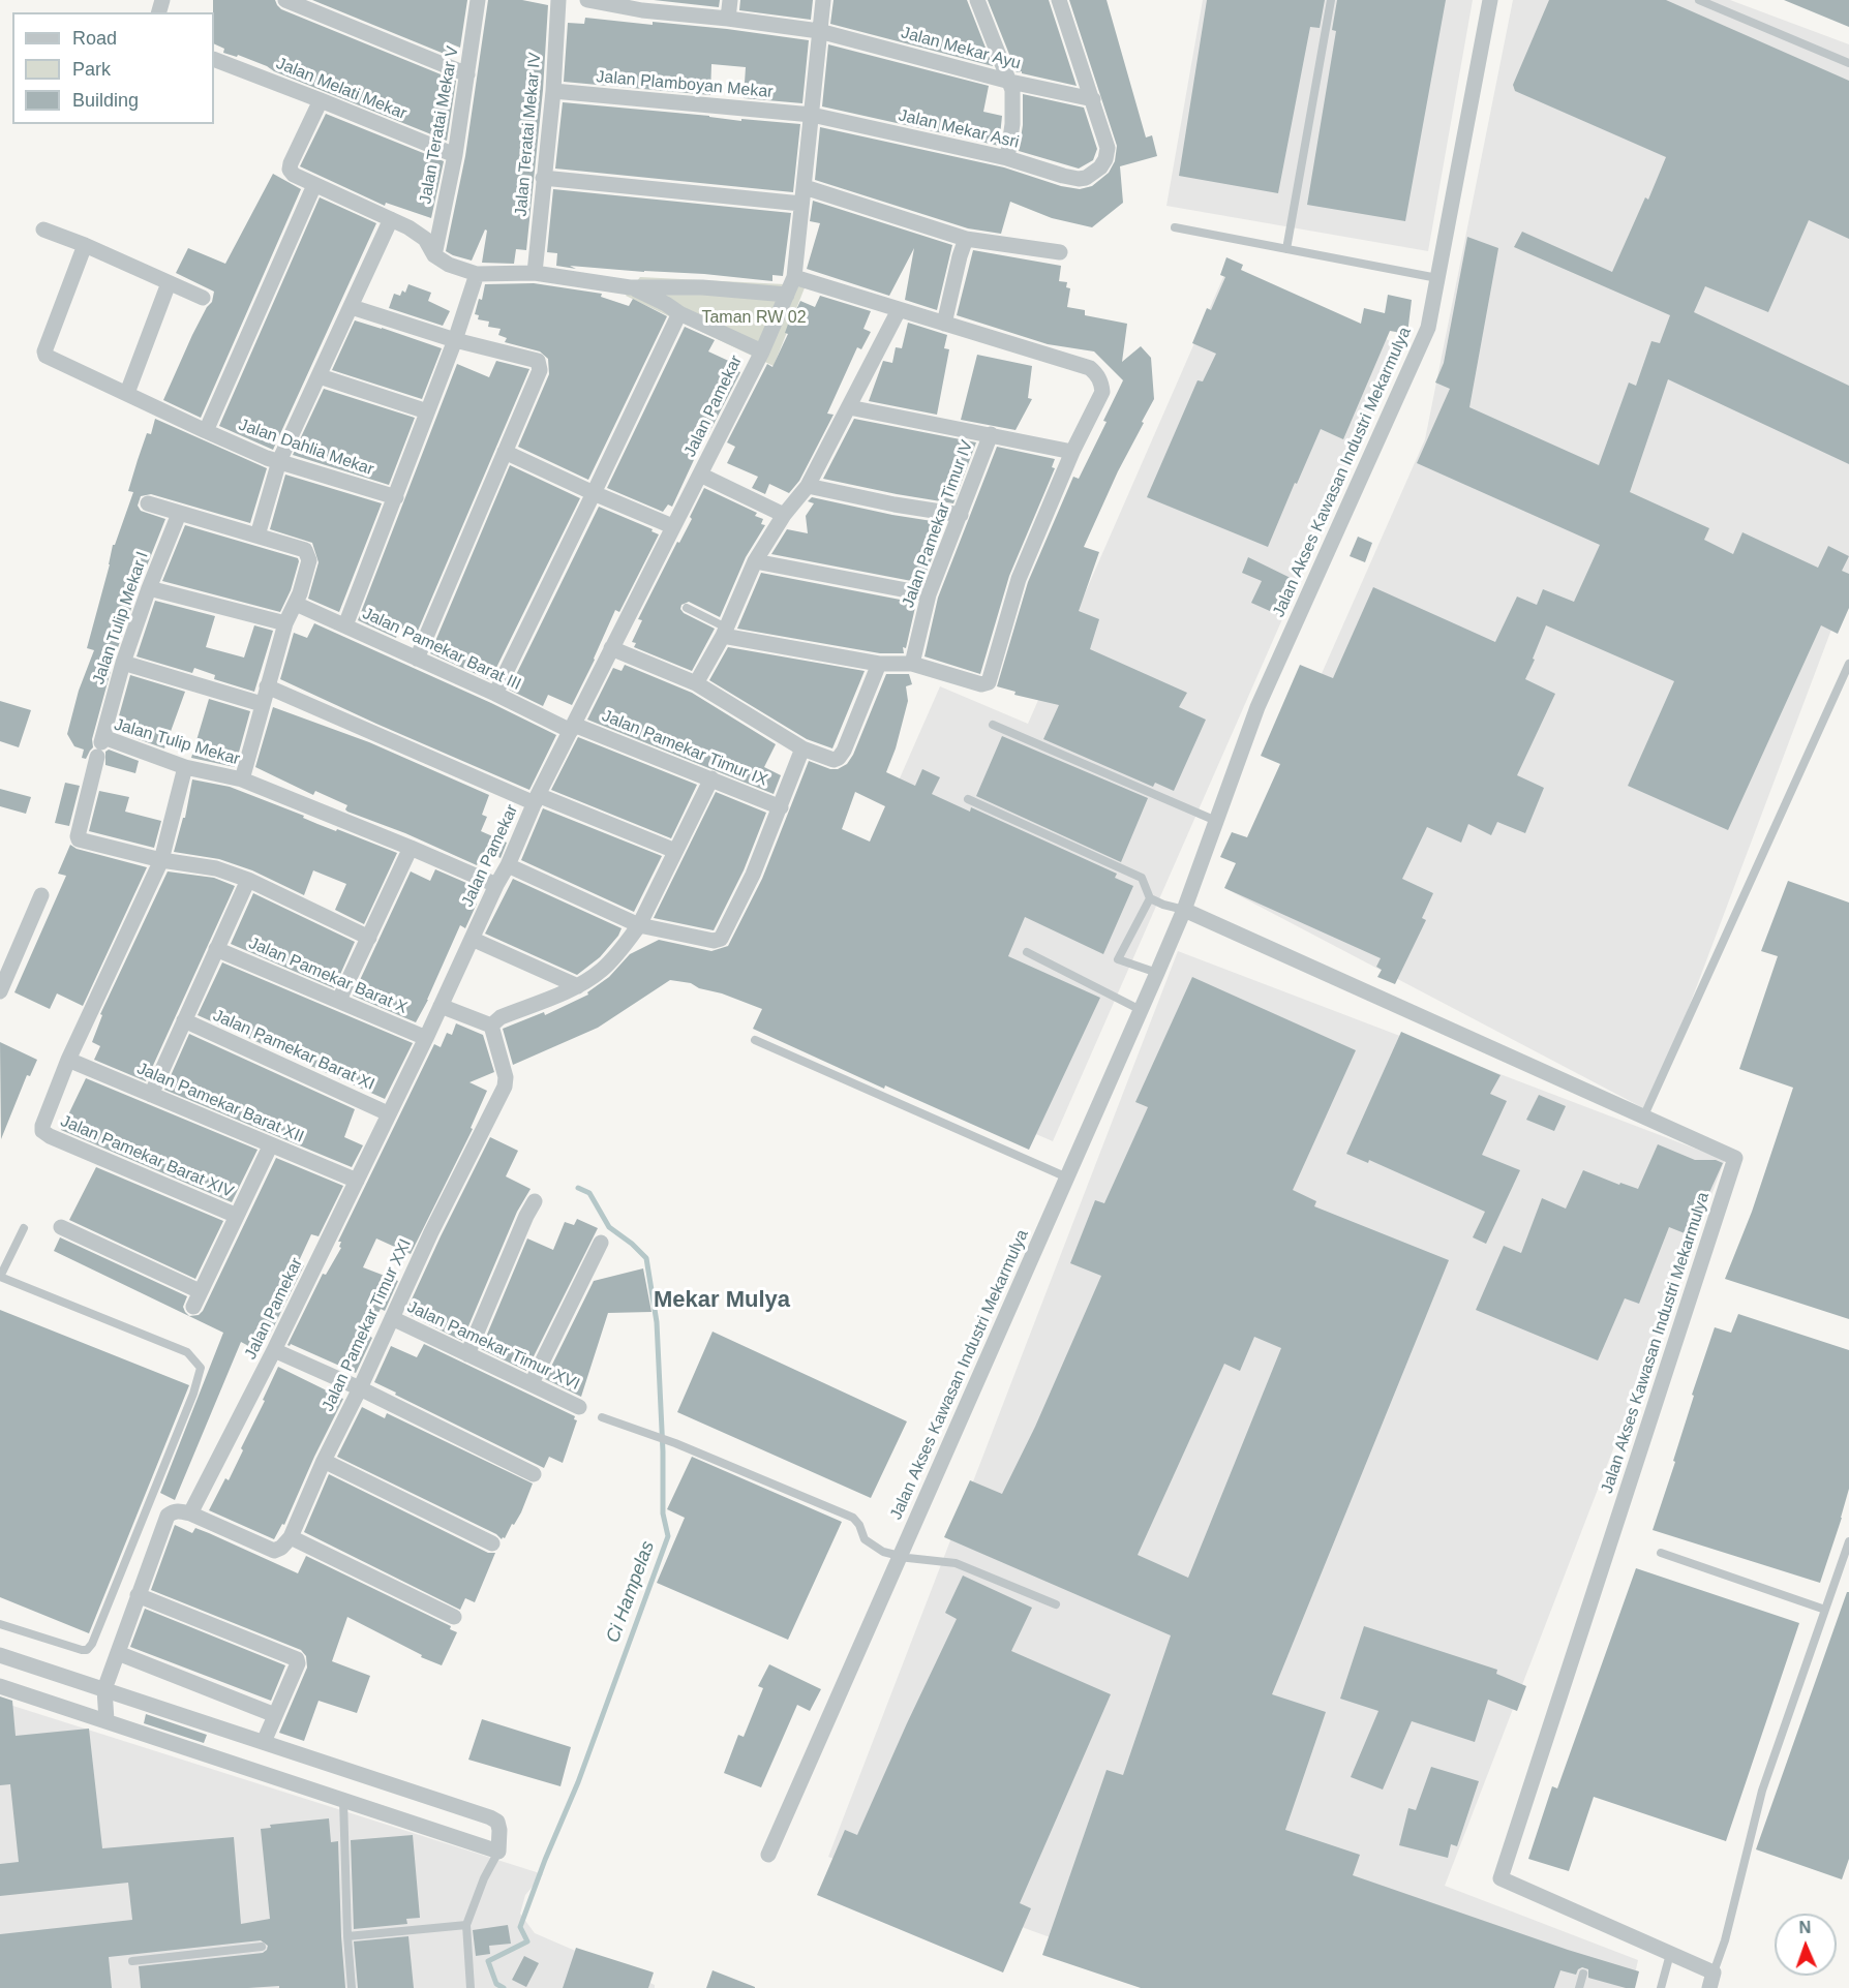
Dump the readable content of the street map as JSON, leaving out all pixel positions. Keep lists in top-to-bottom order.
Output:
{
  "streets": {
    "street": [
      "Jalan Mekar Ayu",
      "Jalan Plamboyan Mekar",
      "Jalan Melati Mekar",
      "Jalan Teratai Mekar V",
      "Jalan Mekar Asri",
      "Jalan Teratai Mekar IV",
      "Jalan Pamekar",
      "Jalan Dahlia Mekar",
      "Jalan Akses Kawasan Industri Mekarmulya",
      "Jalan Pamekar Timur IV",
      "Jalan Tulip Mekar I",
      "Jalan Pamekar Barat III",
      "Jalan Tulip Mekar",
      "Jalan Pamekar Timur IX",
      "Jalan Pamekar Barat X",
      "Jalan Pamekar Barat XI",
      "Jalan Pamekar Barat XII",
      "Jalan Pamekar Barat XIV",
      "Jalan Pamekar Timur XXI",
      "Jalan Pamekar Timur XVI"
    ]
  },
  "crossings": [
    ["Jalan Mekar Ayu", "Jalan Mekar Asri"],
    ["Jalan Mekar Ayu", "Jalan Pamekar"],
    ["Jalan Plamboyan Mekar", "Jalan Mekar Asri"],
    ["Jalan Plamboyan Mekar", "Jalan Teratai Mekar IV"],
    ["Jalan Plamboyan Mekar", "Jalan Pamekar"],
    ["Jalan Melati Mekar", "Jalan Teratai Mekar V"],
    ["Jalan Mekar Asri", "Jalan Pamekar"],
    ["Jalan Pamekar", "Jalan Pamekar Barat III"],
    ["Jalan Pamekar", "Jalan Tulip Mekar"],
    ["Jalan Pamekar", "Jalan Pamekar Timur IX"],
    ["Jalan Pamekar", "Jalan Pamekar Barat X"],
    ["Jalan Pamekar", "Jalan Pamekar Barat XI"],
    ["Jalan Pamekar", "Jalan Pamekar Barat XII"],
    ["Jalan Tulip Mekar I", "Jalan Tulip Mekar"],
    ["Jalan Pamekar Barat III", "Jalan Pamekar Timur IX"],
    ["Jalan Pamekar Barat XII", "Jalan Pamekar Barat XIV"],
    ["Jalan Pamekar Timur XXI", "Jalan Pamekar Timur XVI"]
  ],
  "districts": ["Mekar Mulya"],
  "water": ["Ci Hampelas"],
  "parks": ["Taman RW 02"],
  "legend": ["Road", "Park", "Building"],
  "north": "top"
}
